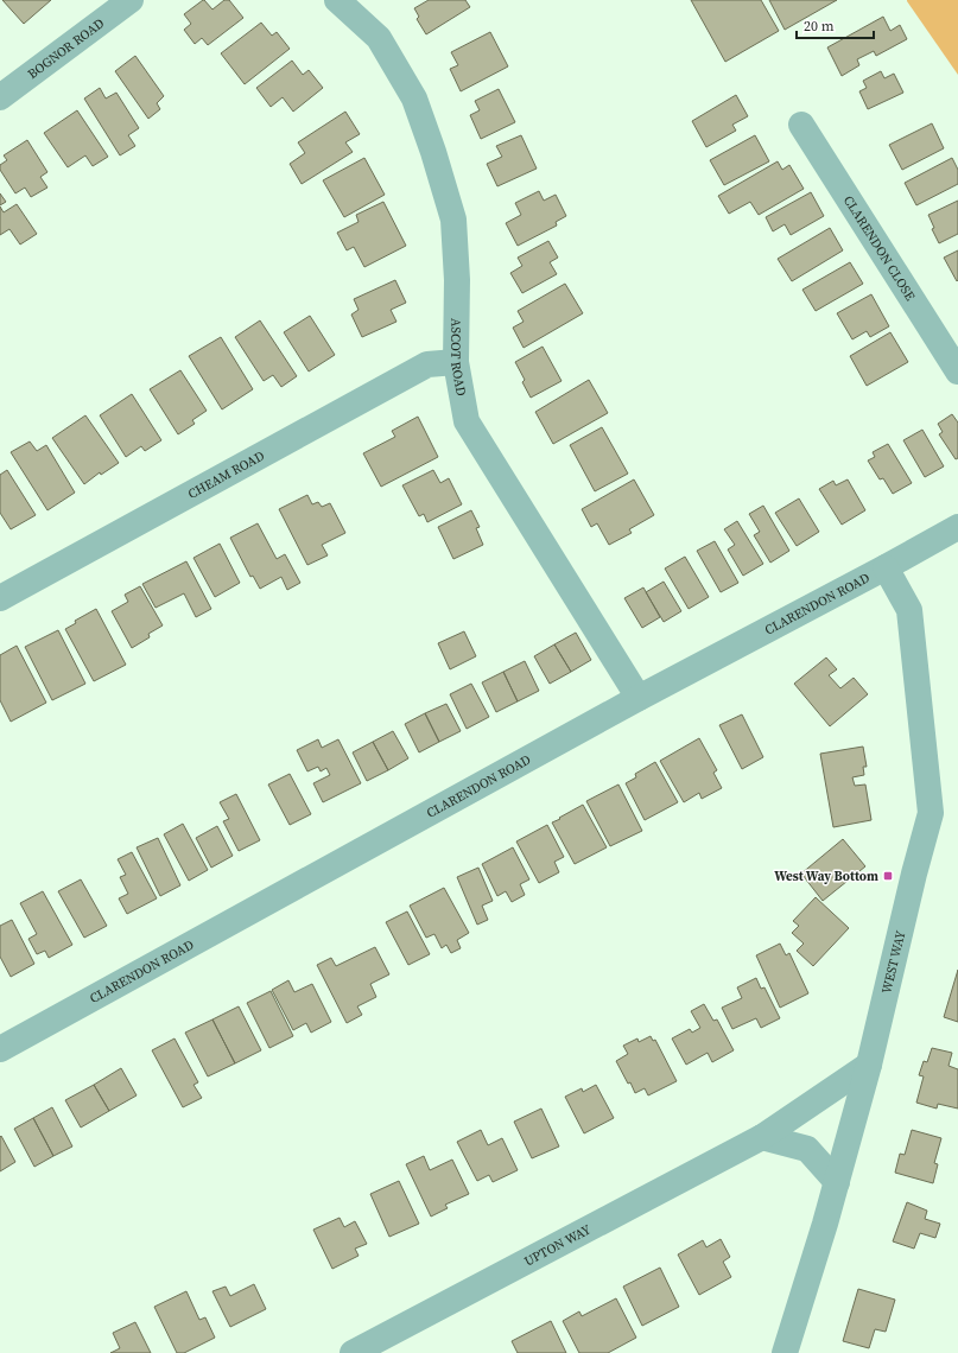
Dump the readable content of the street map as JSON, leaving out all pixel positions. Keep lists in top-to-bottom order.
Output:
{
  "streets": {
    "street": [
      "BOGNOR ROAD",
      "CLARENDON CLOSE",
      "ASCOT ROAD",
      "CHEAM ROAD",
      "CLARENDON ROAD",
      "WEST WAY",
      "UPTON WAY"
    ]
  },
  "crossings": [
    ["ASCOT ROAD", "CHEAM ROAD"],
    ["ASCOT ROAD", "CLARENDON ROAD"],
    ["CLARENDON ROAD", "WEST WAY"],
    ["WEST WAY", "UPTON WAY"]
  ],
  "places": {
    "transit": ["West Way Bottom"]
  },
  "scale_bar": "20 m"
}
